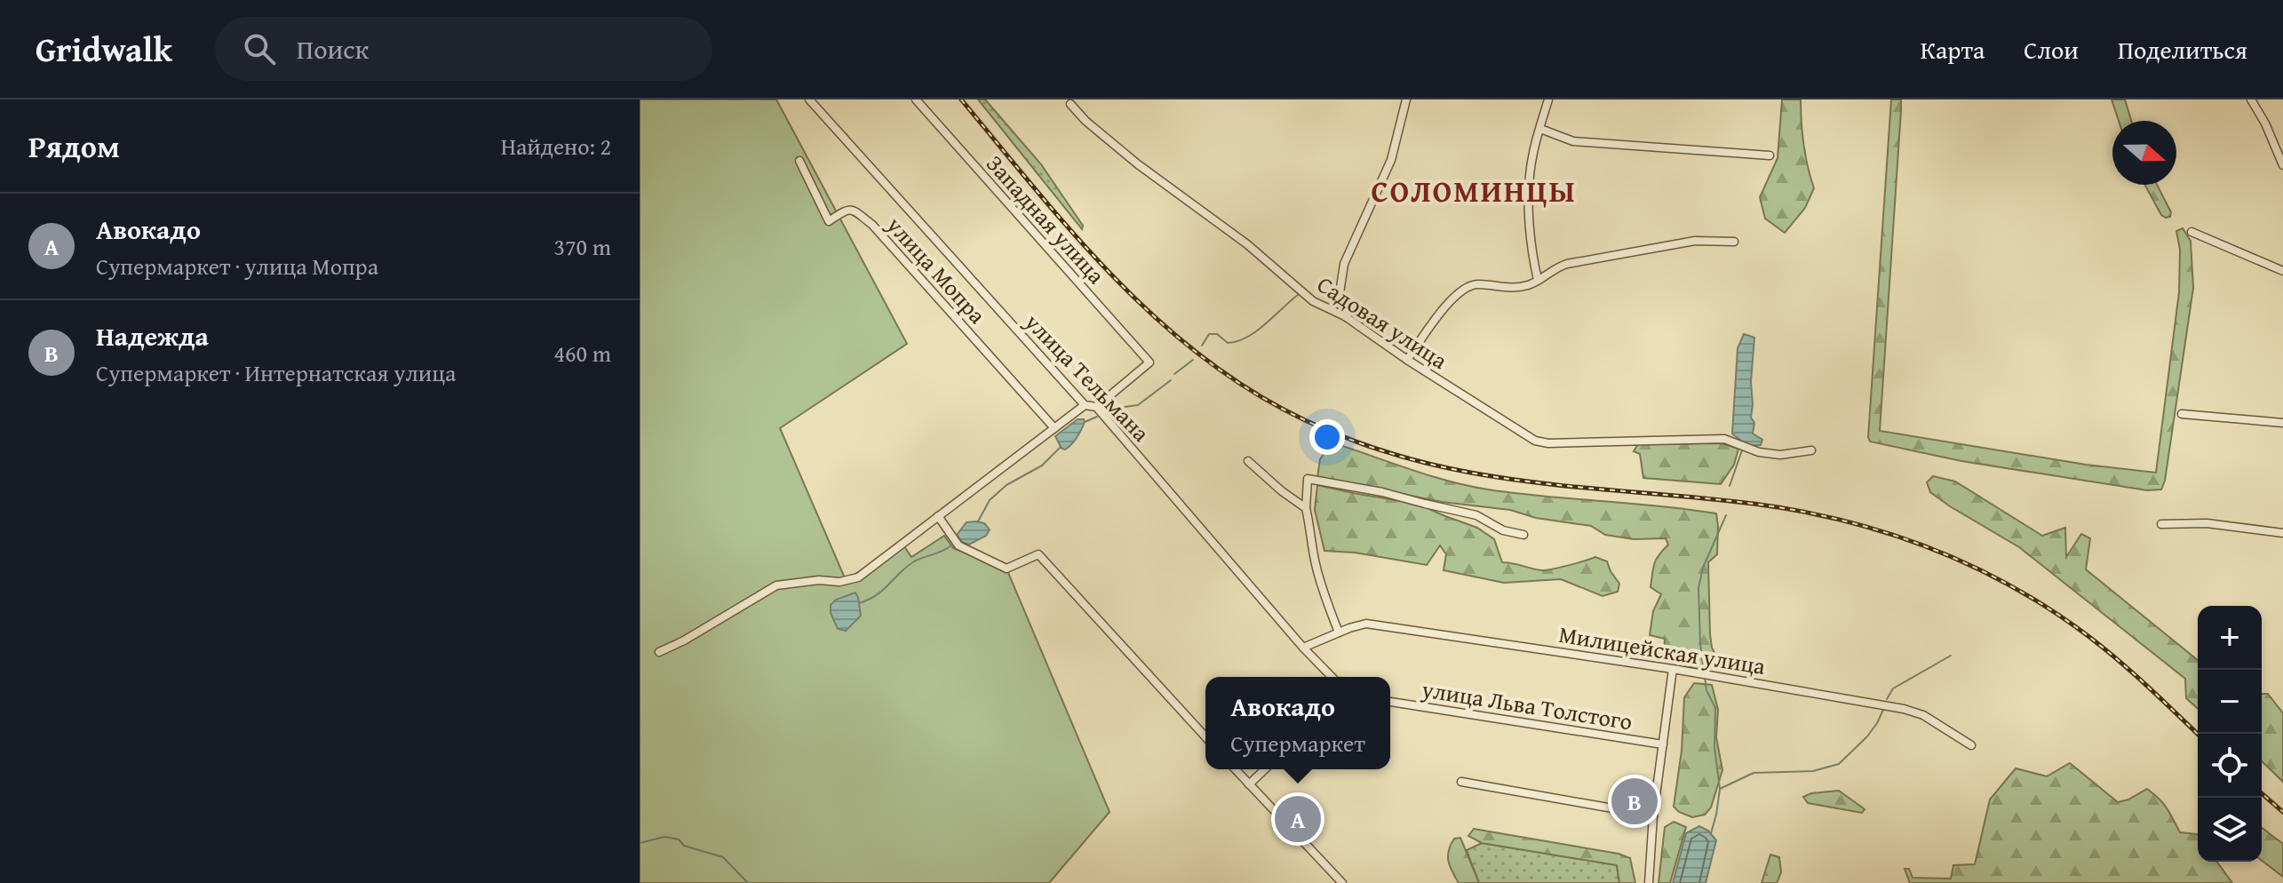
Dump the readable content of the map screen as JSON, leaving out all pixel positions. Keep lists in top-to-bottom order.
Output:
{
  "streets": {
    "street": [
      "Западная улица",
      "улица Мопра",
      "Садовая улица",
      "улица Тельмана",
      "Милицейская улица",
      "улица Льва Толстого"
    ]
  },
  "crossings": [
    ["Западная улица", "улица Тельмана"],
    ["улица Тельмана", "Милицейская улица"]
  ],
  "districts": ["СОЛОМИНЦЫ"],
  "north": "right",
  "page": {
    "header": "Gridwalk",
    "search": "Поиск",
    "nav": ["Карта", "Слои", "Поделиться"],
    "heading": ["Рядом", "Найдено: 2"],
    "list": [
      {
        "mark": "A",
        "name": "Авокадо",
        "note": "Супермаркет · улица Мопра",
        "value": "370 m"
      },
      {
        "mark": "B",
        "name": "Надежда",
        "note": "Супермаркет · Интернатская улица",
        "value": "460 m"
      }
    ],
    "map_buttons": ["+", "−"],
    "popup": ["Авокадо", "Супермаркет"],
    "pins": ["B", "A"]
  }
}
